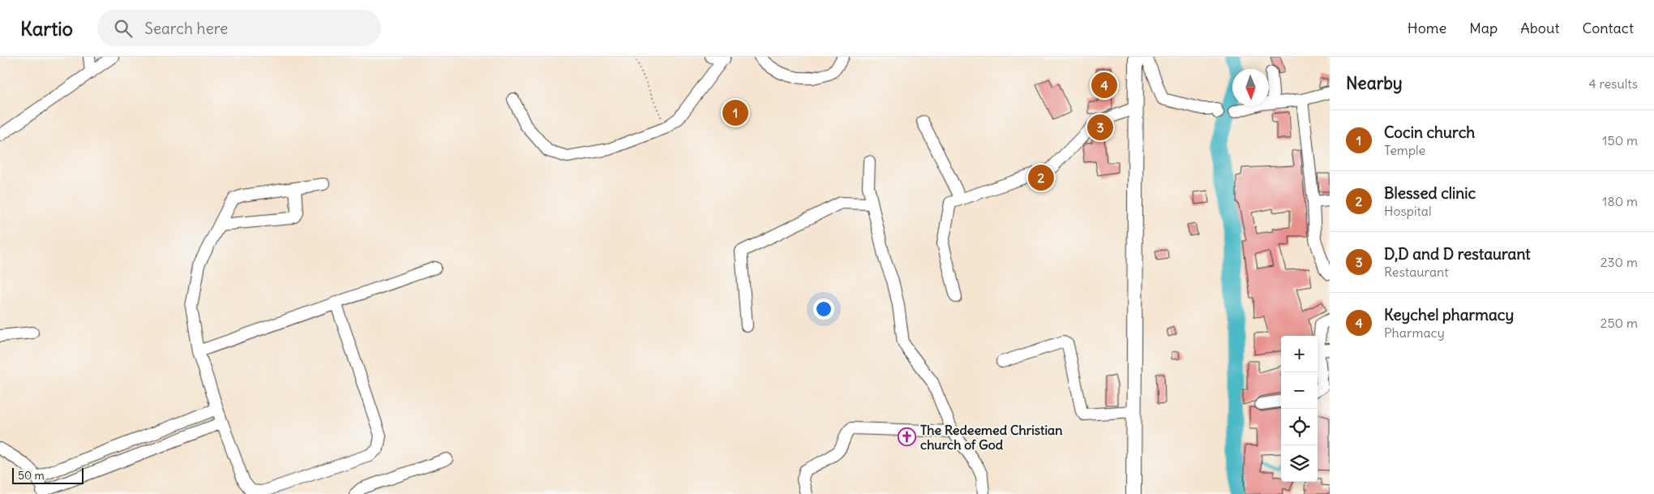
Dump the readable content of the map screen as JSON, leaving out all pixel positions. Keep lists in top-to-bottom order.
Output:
{
  "places": {
    "church": ["The Redeemed Christian church of God"]
  },
  "scale_bar": "50 m",
  "north": "bottom",
  "page": {
    "header": "Kartio",
    "search": "Search here",
    "nav": [
      "Home",
      "Map",
      "About",
      "Contact"
    ],
    "heading": ["Nearby", "4 results"],
    "pins": [
      "4",
      "1",
      "3",
      "2"
    ],
    "list": [
      {
        "mark": "1",
        "name": "Cocin church",
        "note": "Temple",
        "value": "150 m"
      },
      {
        "mark": "2",
        "name": "Blessed clinic",
        "note": "Hospital",
        "value": "180 m"
      },
      {
        "mark": "3",
        "name": "D,D and D restaurant",
        "note": "Restaurant",
        "value": "230 m"
      },
      {
        "mark": "4",
        "name": "Keychel pharmacy",
        "note": "Pharmacy",
        "value": "250 m"
      }
    ],
    "map_buttons": ["+", "−"],
    "scale": "50 m"
  }
}
